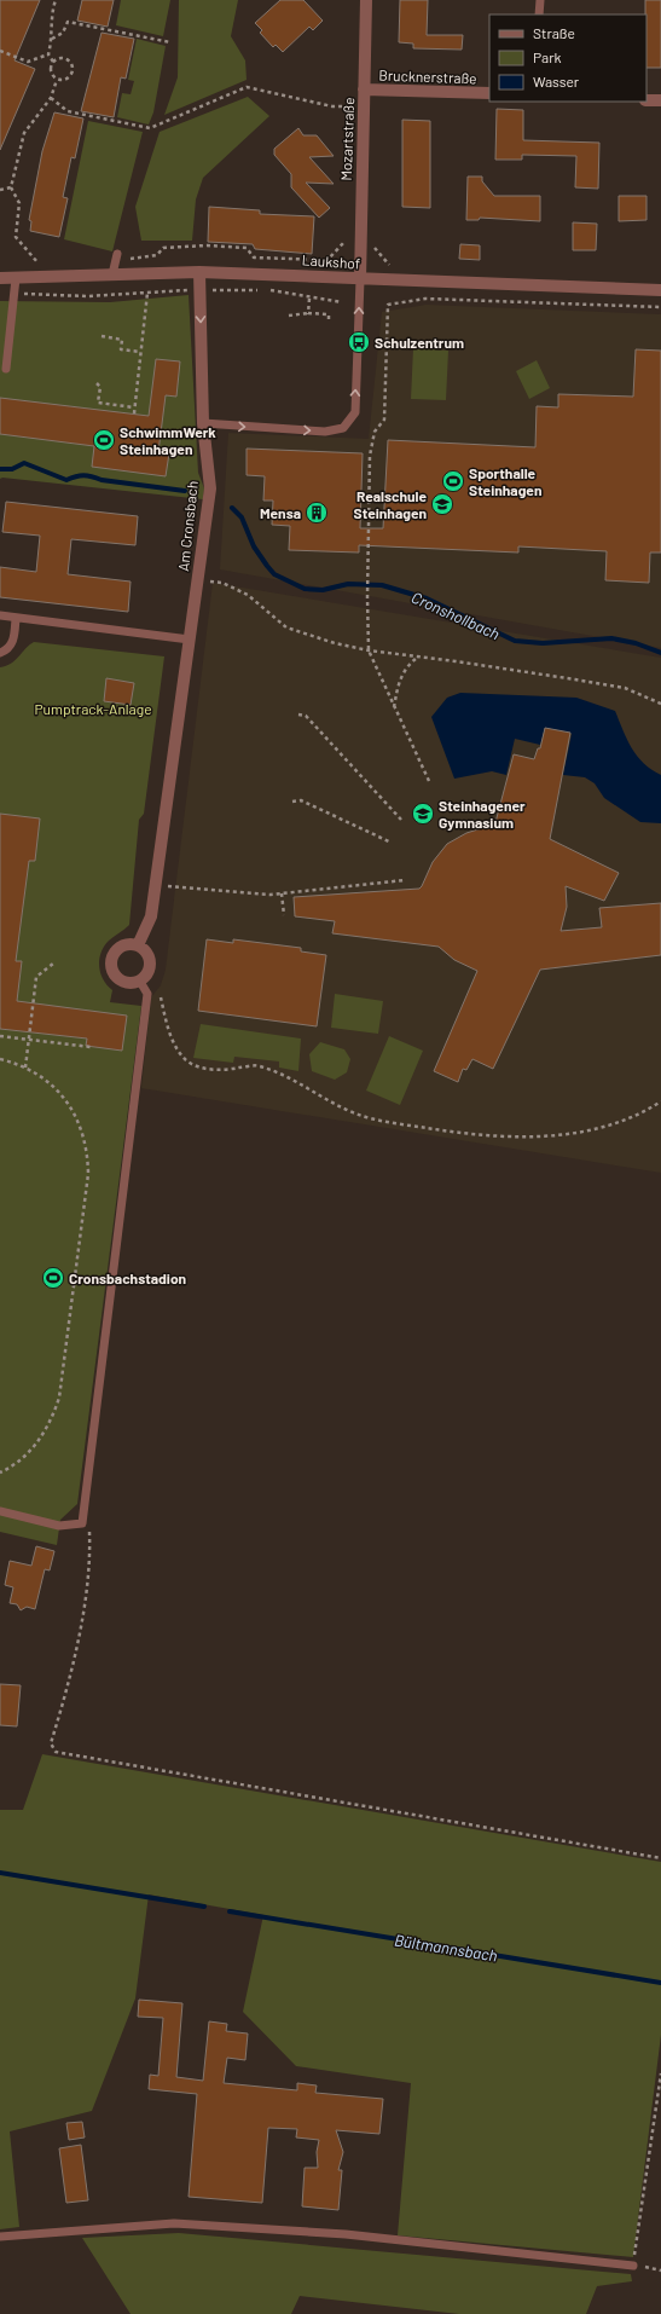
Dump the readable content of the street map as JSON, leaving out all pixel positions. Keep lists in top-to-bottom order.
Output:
{
  "streets": {
    "street": [
      "Brucknerstraße",
      "Mozartstraße",
      "Laukshof",
      "Am Cronsbach"
    ]
  },
  "crossings": [
    ["Brucknerstraße", "Mozartstraße"],
    ["Mozartstraße", "Laukshof"],
    ["Laukshof", "Am Cronsbach"]
  ],
  "water": ["Cronshollbach", "Bültmannsbach"],
  "parks": ["Pumptrack-Anlage"],
  "places": {
    "bus stop": ["Schulzentrum"],
    "sports": ["SchwimmWerk Steinhagen", "Sporthalle Steinhagen", "Cronsbachstadion"],
    "school or university": ["Realschule Steinhagen", "Steinhagener Gymnasium"],
    "building": ["Mensa"]
  },
  "legend": ["Straße", "Park", "Wasser"]
}
